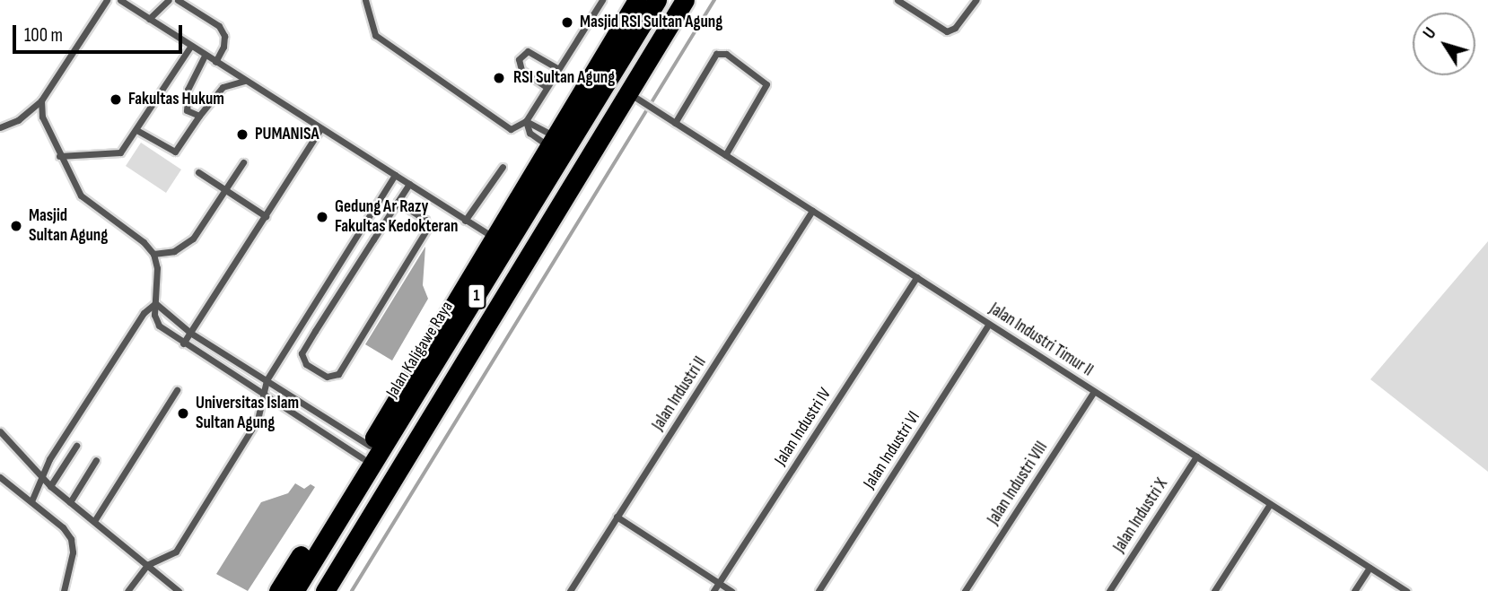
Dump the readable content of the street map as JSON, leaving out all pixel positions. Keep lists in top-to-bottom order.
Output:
{
  "streets": {
    "highway": ["1", "Jalan Kaligawe Raya"],
    "lane": [
      "Jalan Industri Timur II",
      "Jalan Industri II",
      "Jalan Industri IV",
      "Jalan Industri VI",
      "Jalan Industri VIII",
      "Jalan Industri X"
    ]
  },
  "crossings": [
    ["Jalan Industri Timur II", "Jalan Industri II"],
    ["Jalan Industri Timur II", "Jalan Industri IV"],
    ["Jalan Industri Timur II", "Jalan Industri VI"],
    ["Jalan Industri Timur II", "Jalan Industri VIII"],
    ["Jalan Industri Timur II", "Jalan Industri X"]
  ],
  "places": [
    "Masjid RSI Sultan Agung",
    "RSI Sultan Agung",
    "Fakultas Hukum",
    "PUMANISA",
    "Gedung Ar Razy Fakultas Kedokteran",
    "Masjid Sultan Agung",
    "Universitas Islam Sultan Agung"
  ],
  "scale_bar": "100 m",
  "north": "top left"
}
